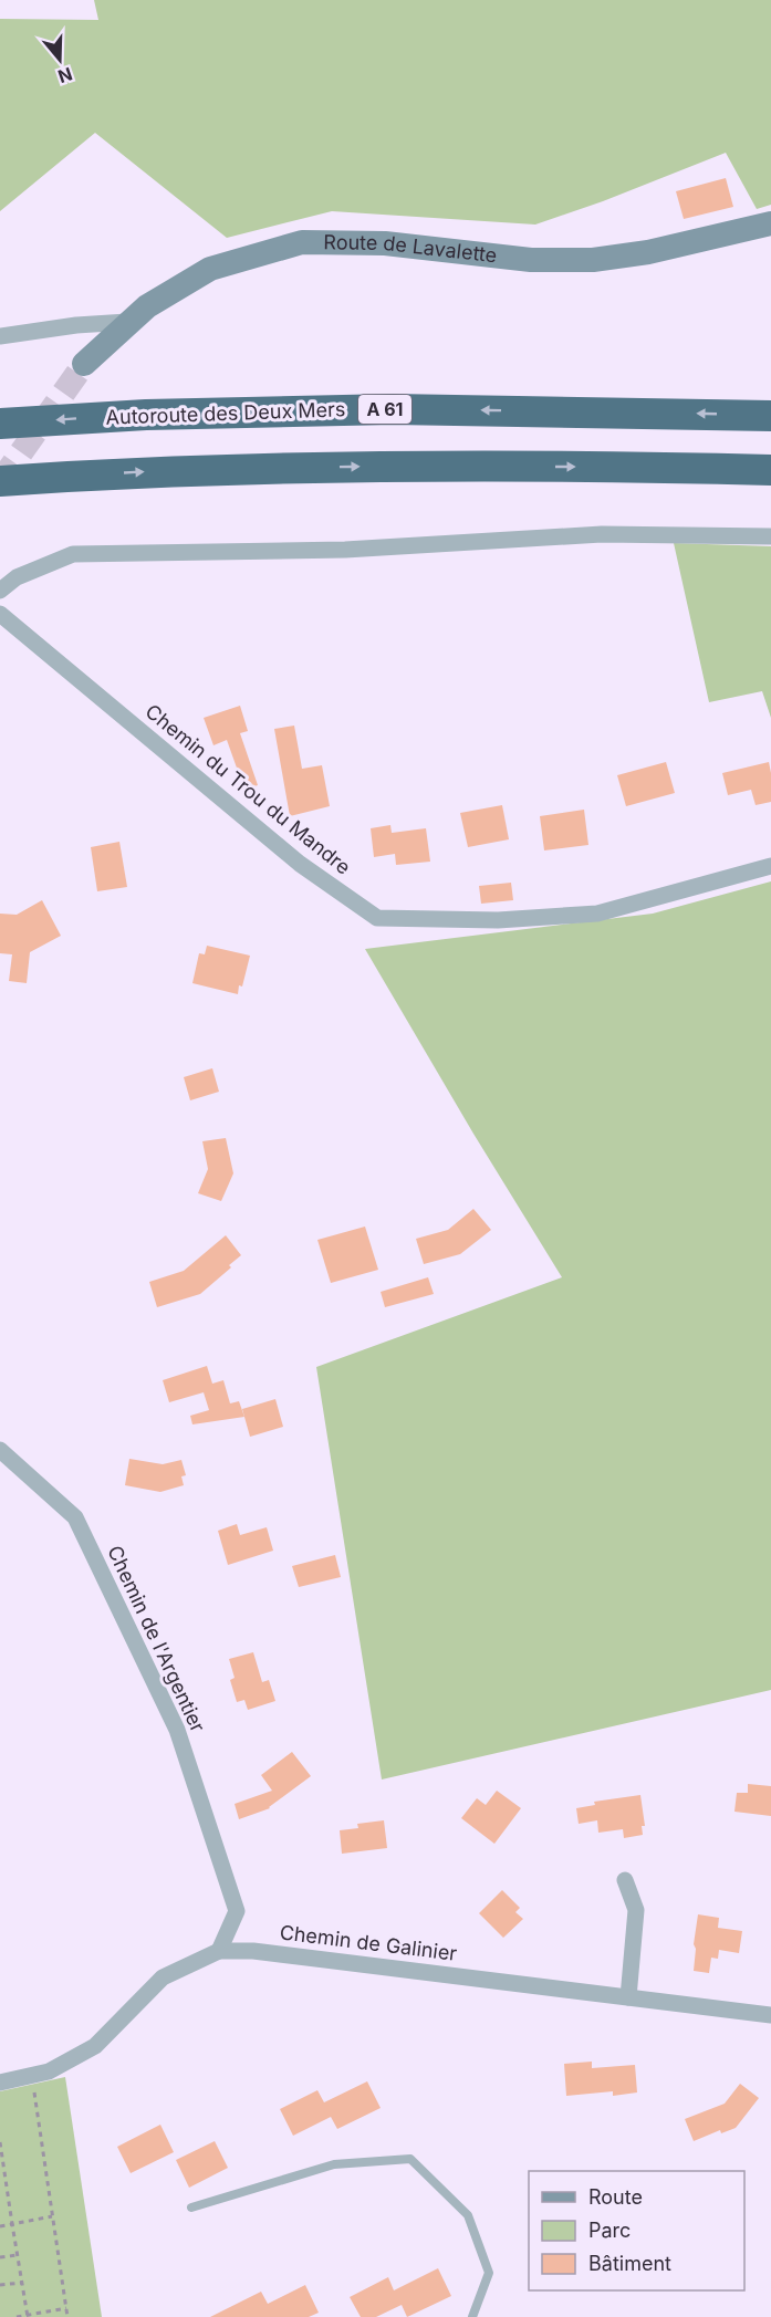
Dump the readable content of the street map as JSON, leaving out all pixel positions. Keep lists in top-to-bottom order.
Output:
{
  "streets": {
    "highway": ["A 61", "Autoroute des Deux Mers"],
    "main road": ["Route de Lavalette"],
    "street": ["Chemin du Trou du Mandre", "Chemin de l'Argentier", "Chemin de Galinier"]
  },
  "crossings": [
    ["Chemin de l'Argentier", "Chemin de Galinier"]
  ],
  "legend": ["Route", "Parc", "Bâtiment"],
  "north": "bottom"
}
